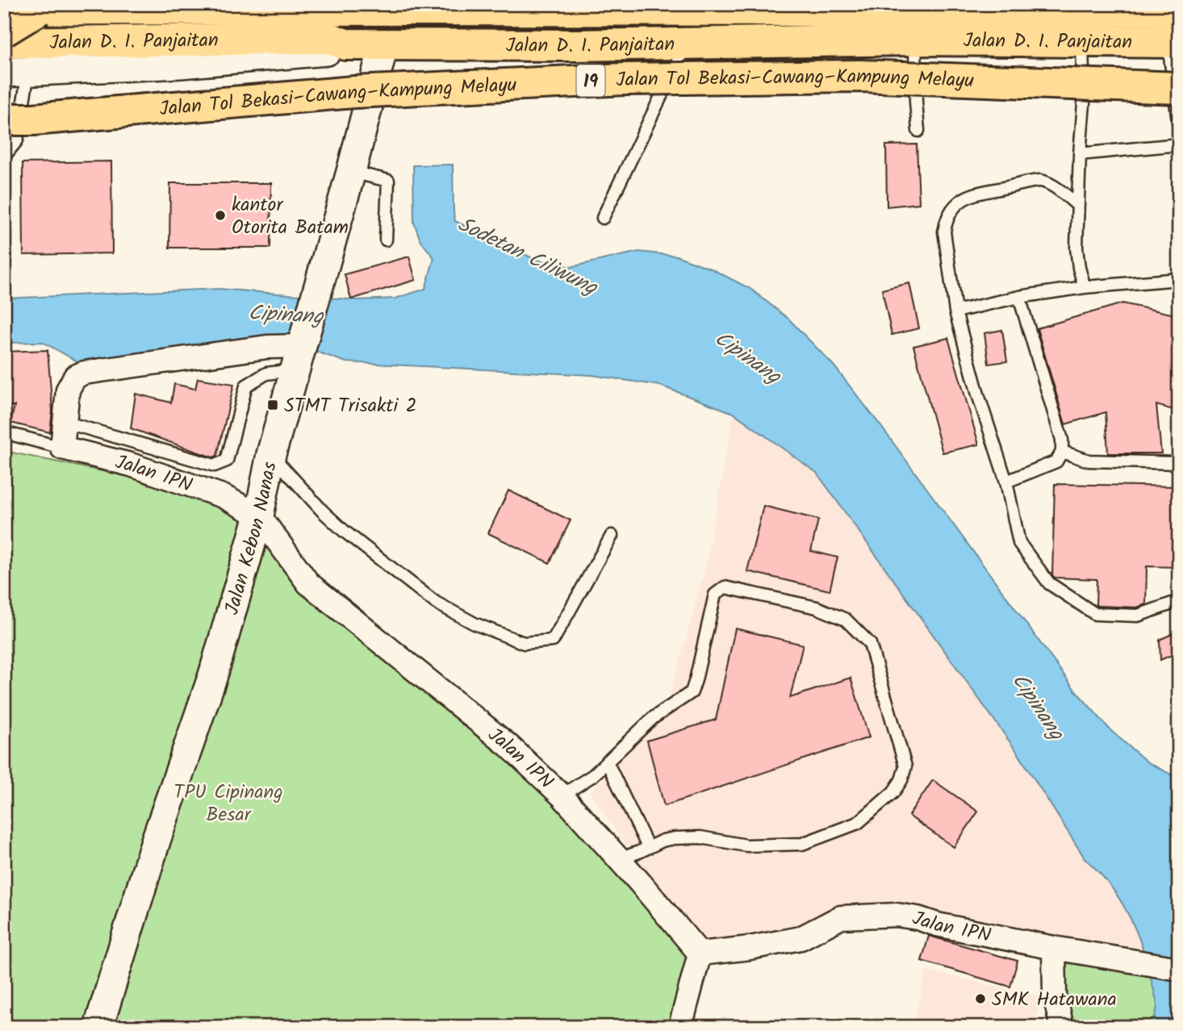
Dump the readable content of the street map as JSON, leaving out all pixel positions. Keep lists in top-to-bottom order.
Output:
{
  "streets": {
    "highway": ["Jalan D. I. Panjaitan", "19", "Jalan Tol Bekasi–Cawang–Kampung Melayu"],
    "street": ["Jalan IPN", "Jalan Kebon Nanas"]
  },
  "crossings": [
    ["Jalan D. I. Panjaitan", "Jalan Kebon Nanas"],
    ["Jalan IPN", "Jalan Kebon Nanas"]
  ],
  "water": ["Sodetan Ciliwung", "Cipinang"],
  "parks": ["TPU Cipinang Besar"],
  "places": {
    "other": ["kantor Otorita Batam", "SMK Hatawana"],
    "transit": ["STMT Trisakti 2"]
  }
}
